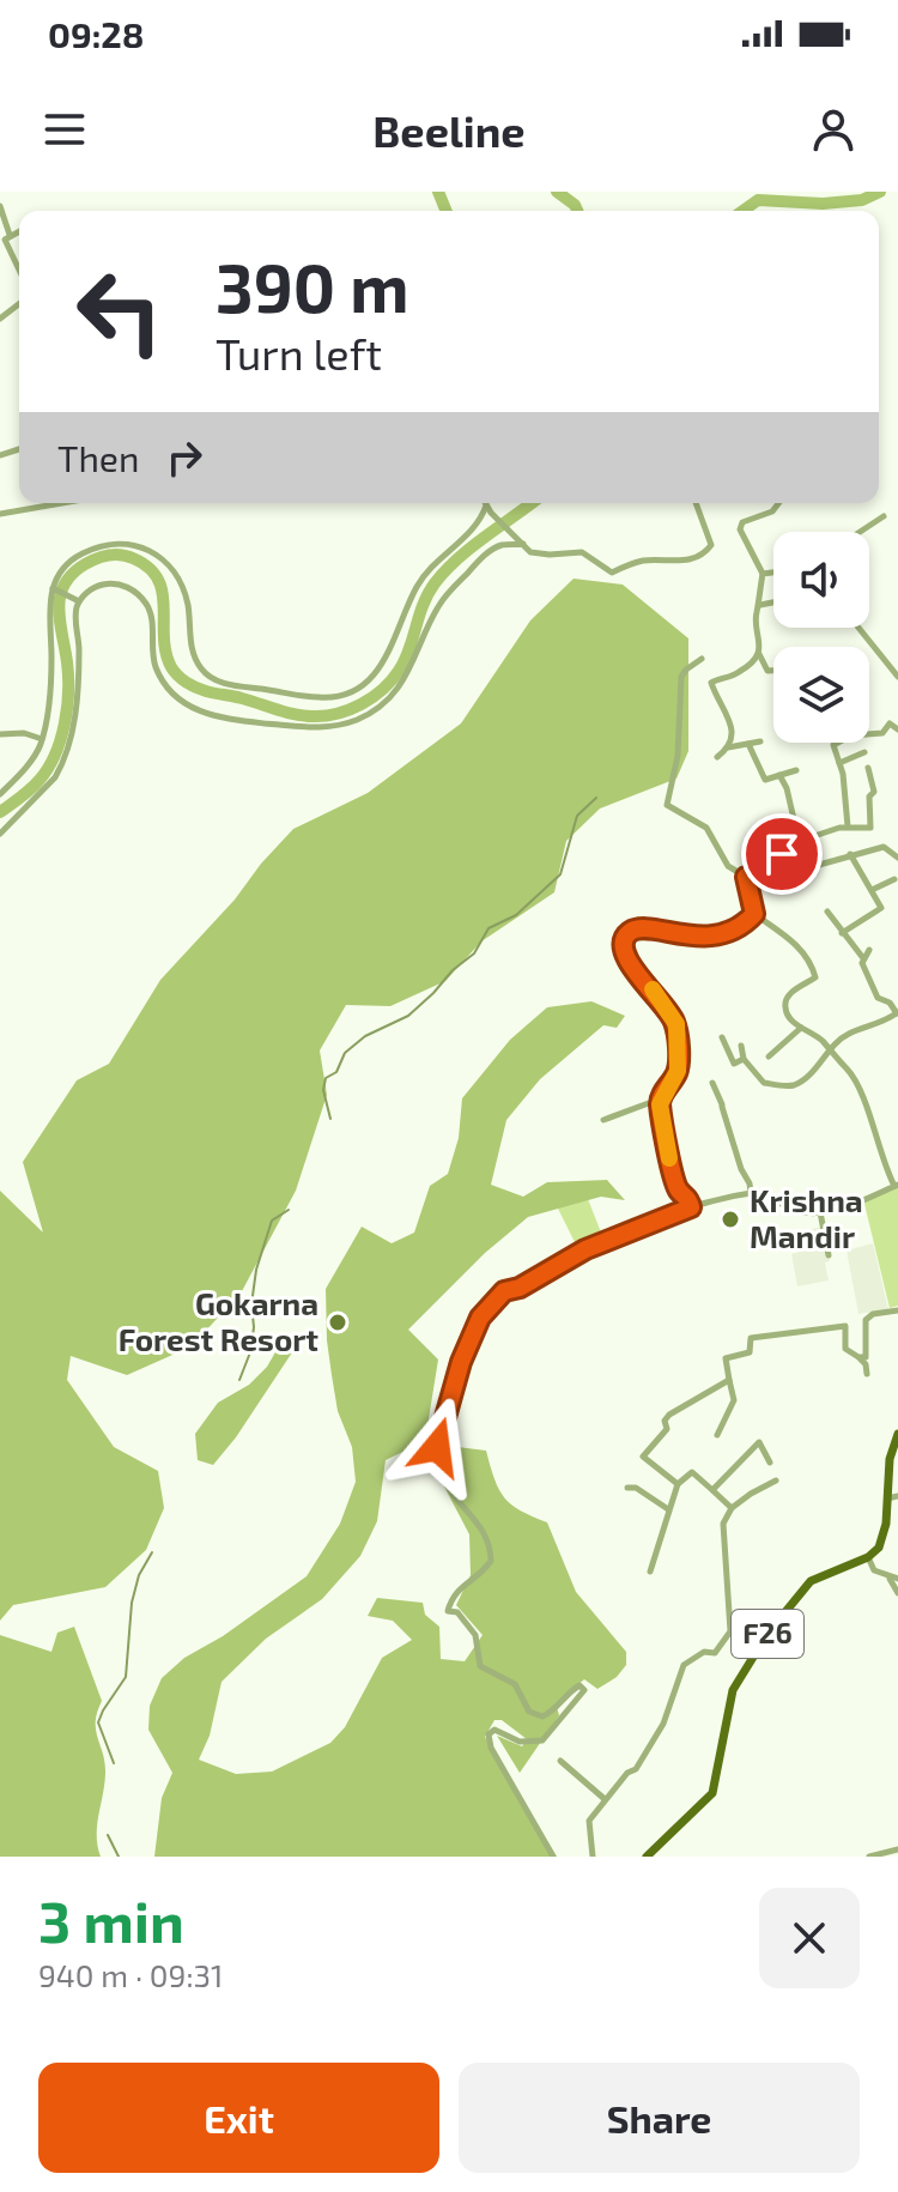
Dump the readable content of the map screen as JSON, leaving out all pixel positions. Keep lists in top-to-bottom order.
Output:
{
  "streets": {
    "main road": ["F26"]
  },
  "places": ["Krishna Mandir", "Gokarna Forest Resort"],
  "page": {
    "status": "09:28",
    "header": "Beeline",
    "turn": ["390 m", "Turn left"],
    "then": "Then",
    "heading": ["3 min", "940 m · 09:31"],
    "buttons": ["Exit", "Share"]
  }
}
